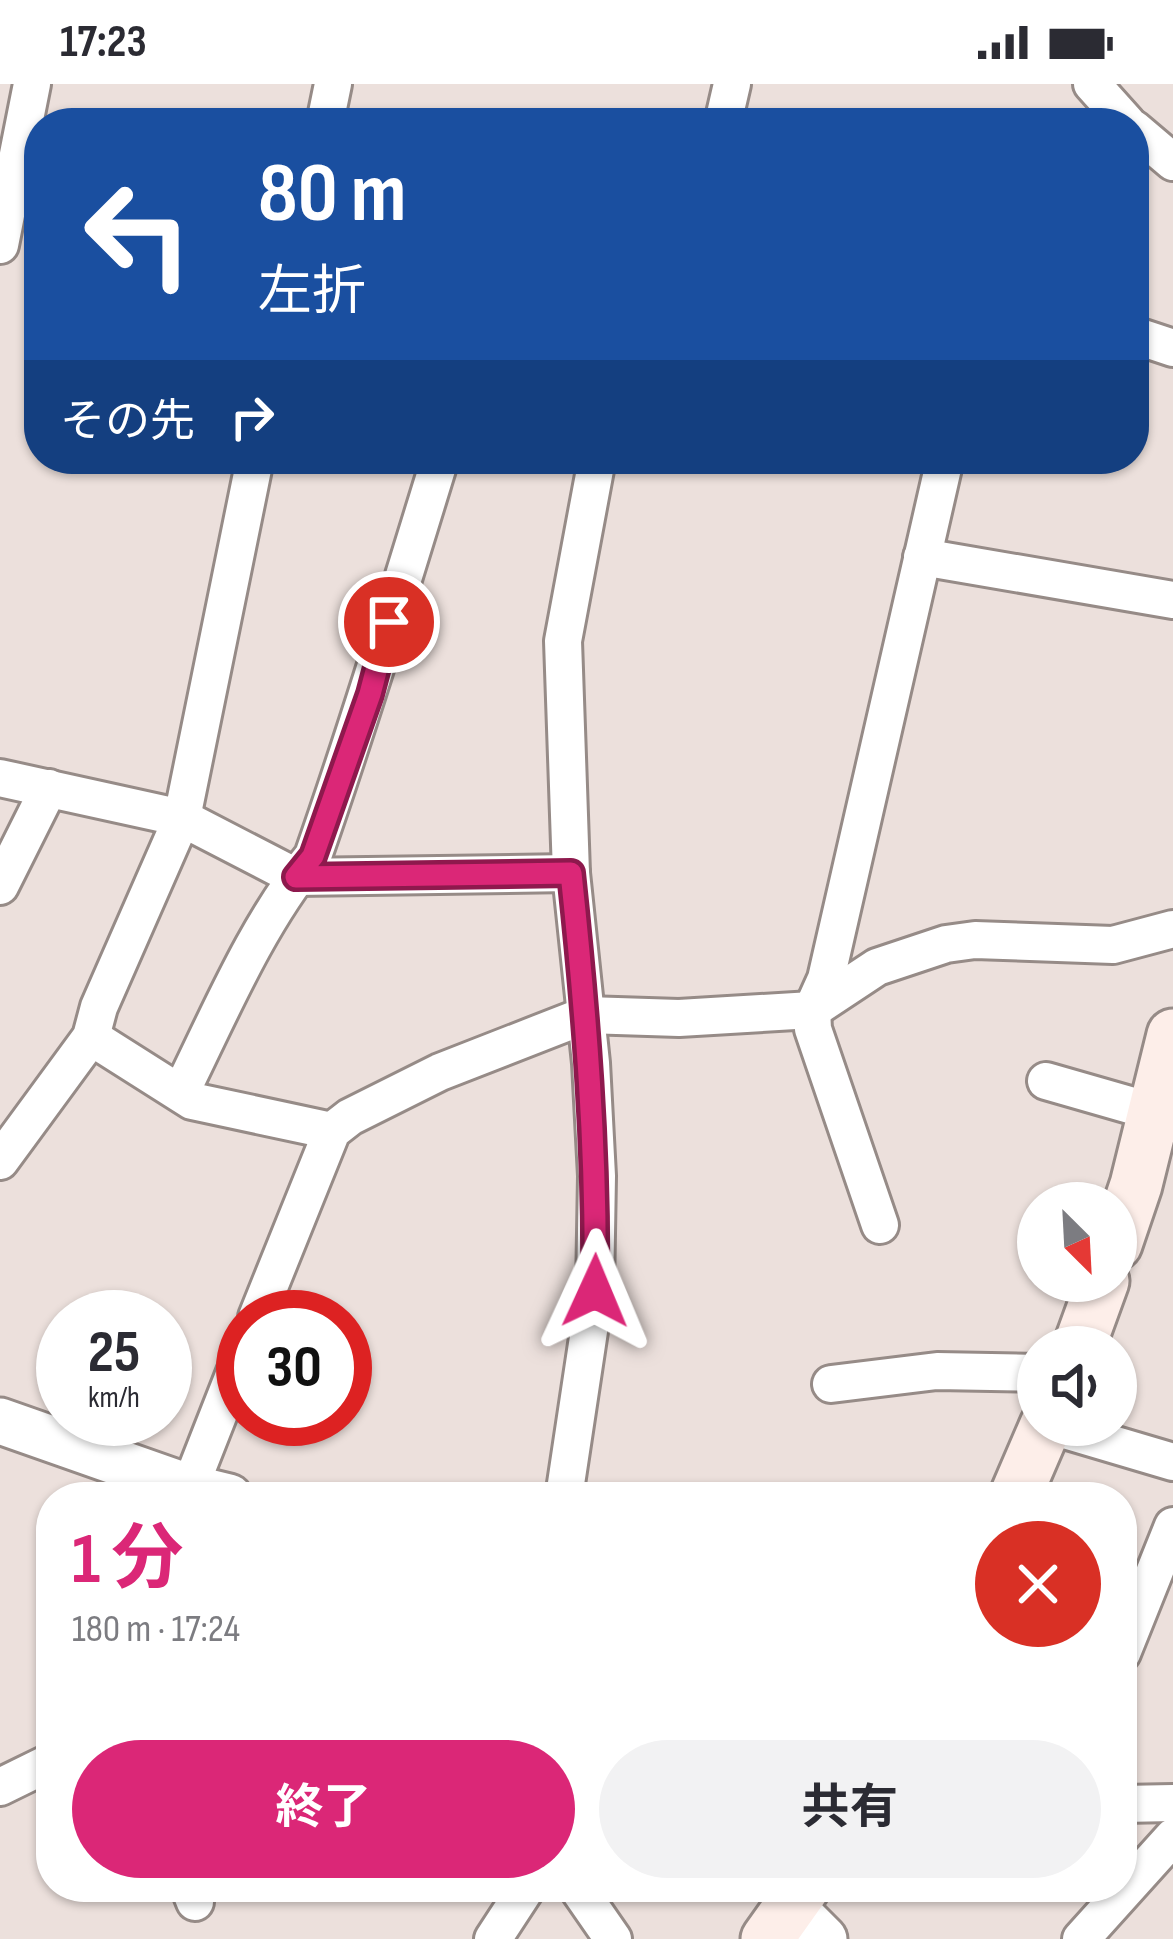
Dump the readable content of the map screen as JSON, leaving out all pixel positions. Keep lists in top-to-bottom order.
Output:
{
  "north": "bottom right",
  "page": {
    "status": "17:23",
    "turn": ["80 m", "左折"],
    "then": "その先",
    "speed": "25 km/h",
    "limit": "30",
    "heading": ["1 分", "180 m · 17:24"],
    "buttons": ["終了", "共有"]
  }
}
